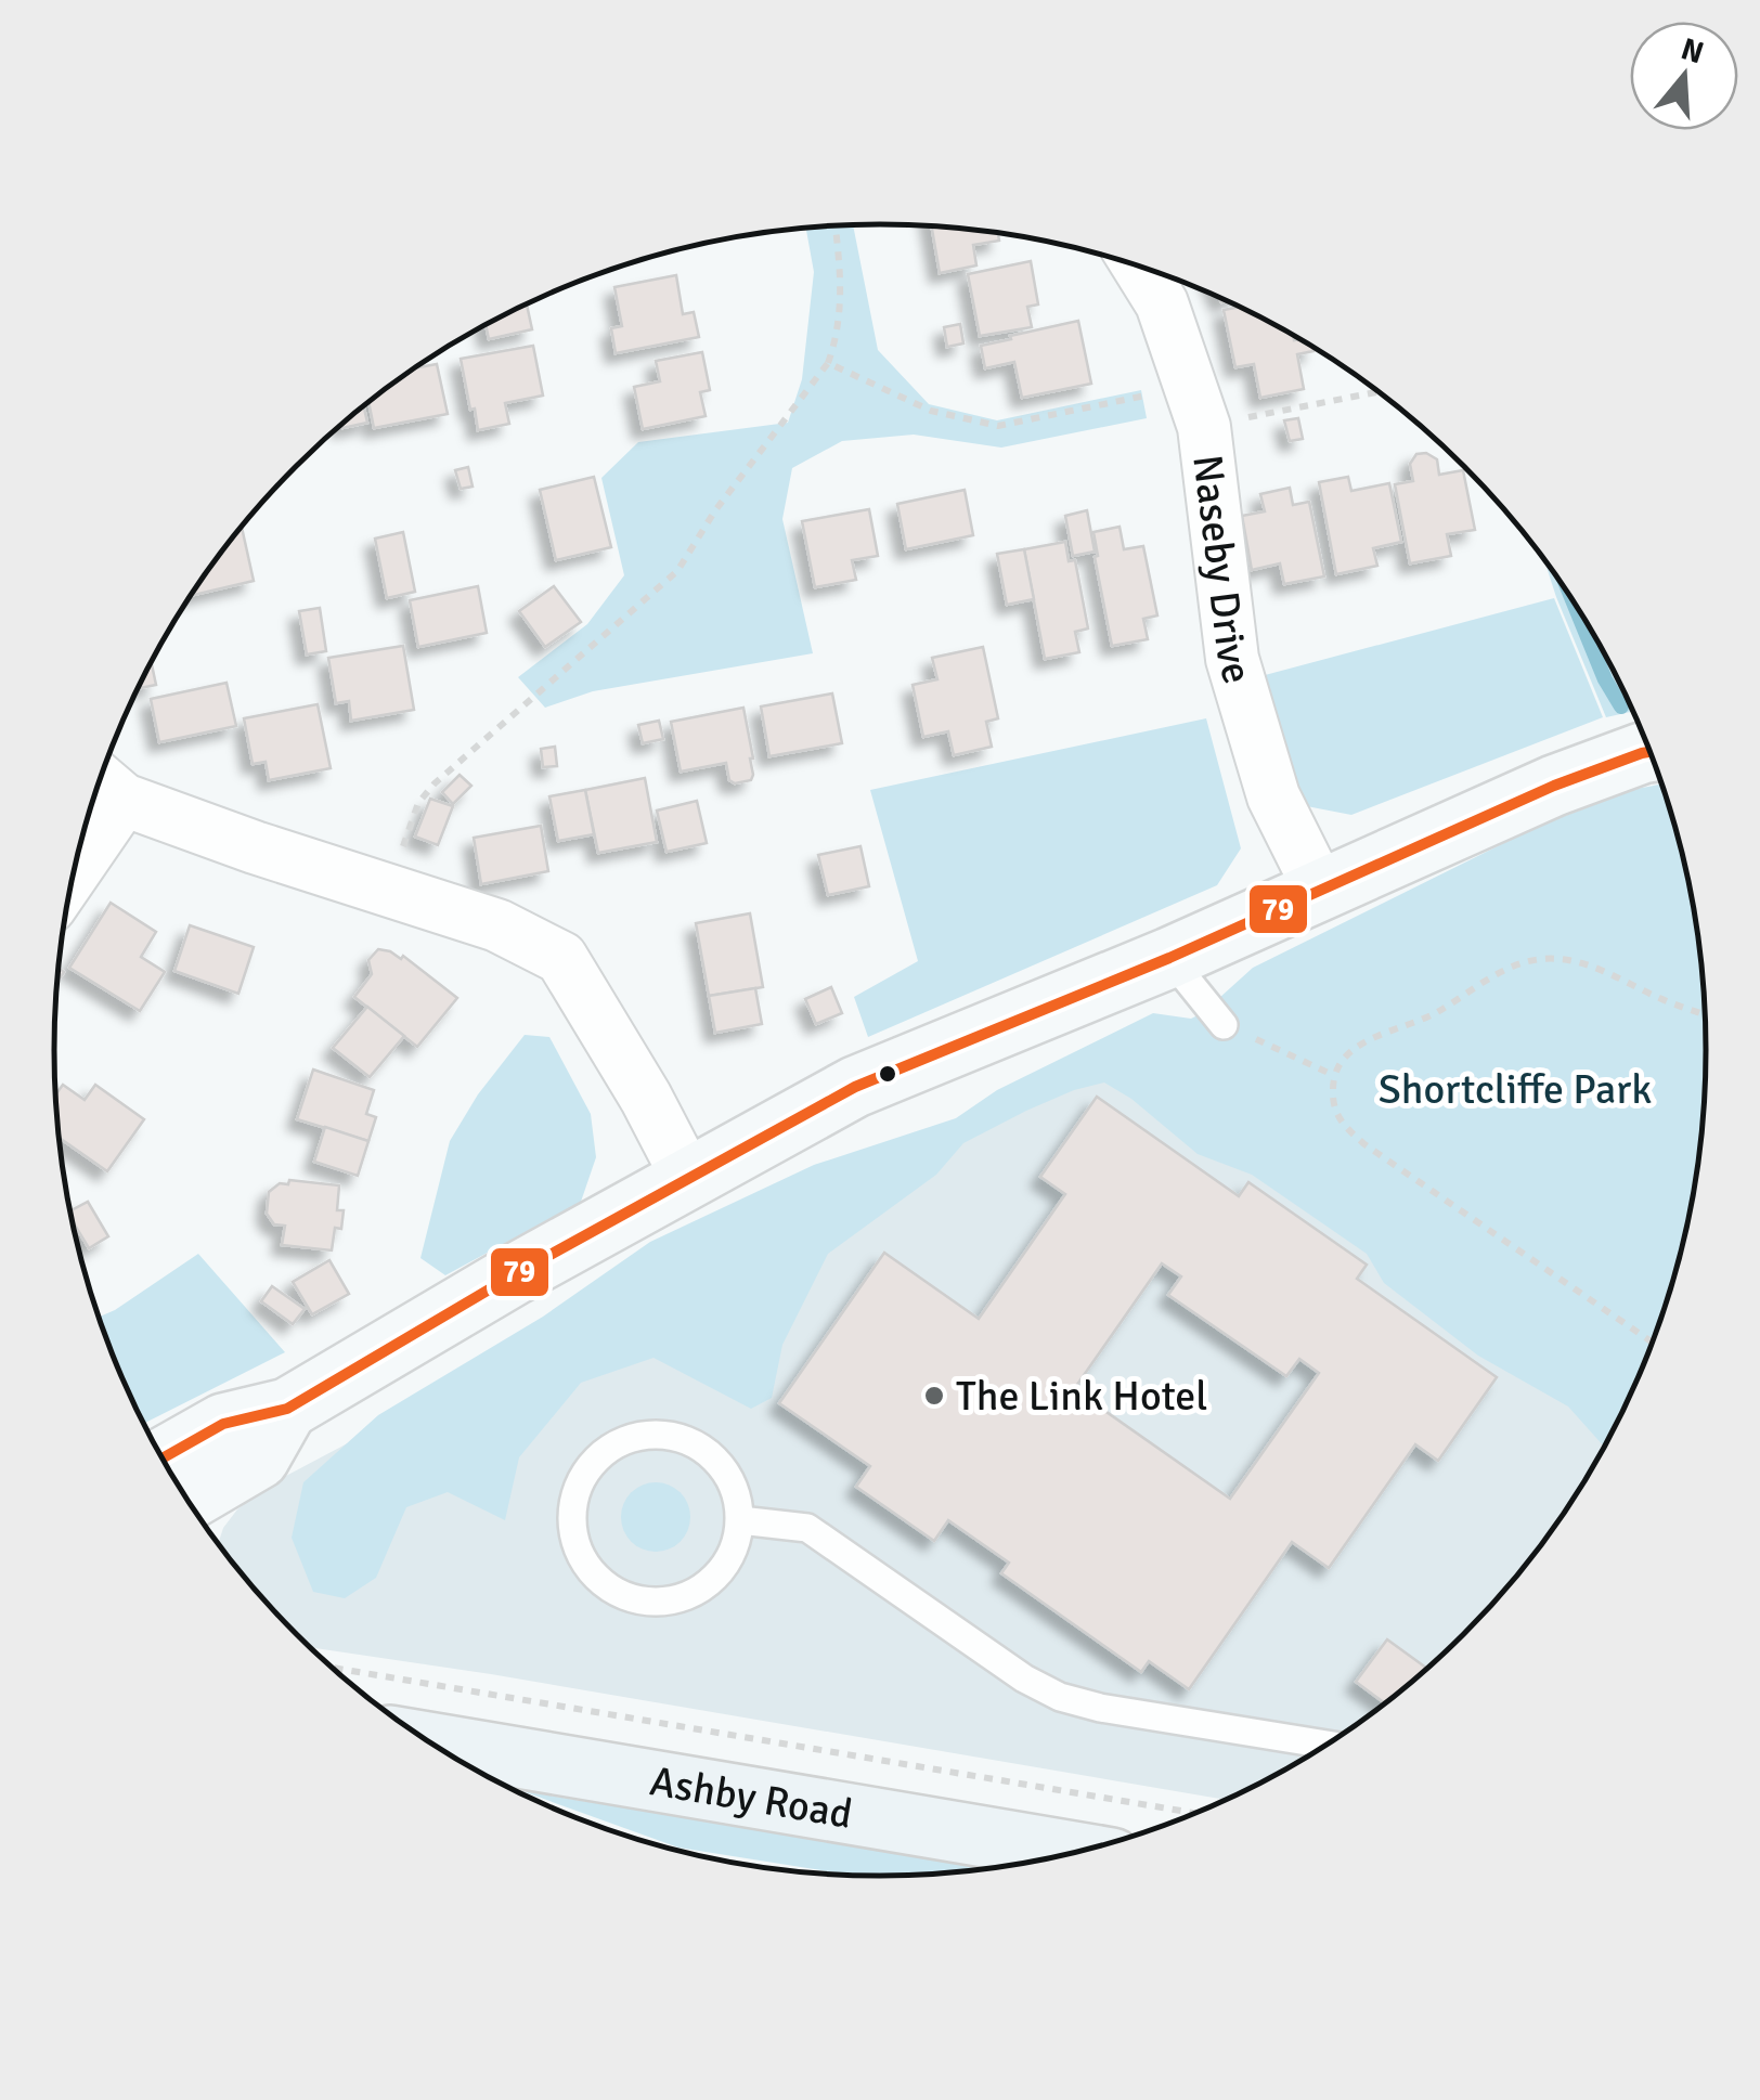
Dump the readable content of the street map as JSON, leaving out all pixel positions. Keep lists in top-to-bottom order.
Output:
{
  "streets": {
    "main road": ["Ashby Road"],
    "street": ["Naseby Drive"]
  },
  "parks": ["Shortcliffe Park"],
  "places": ["The Link Hotel"],
  "lines": ["transit line 79"],
  "north": "top"
}
